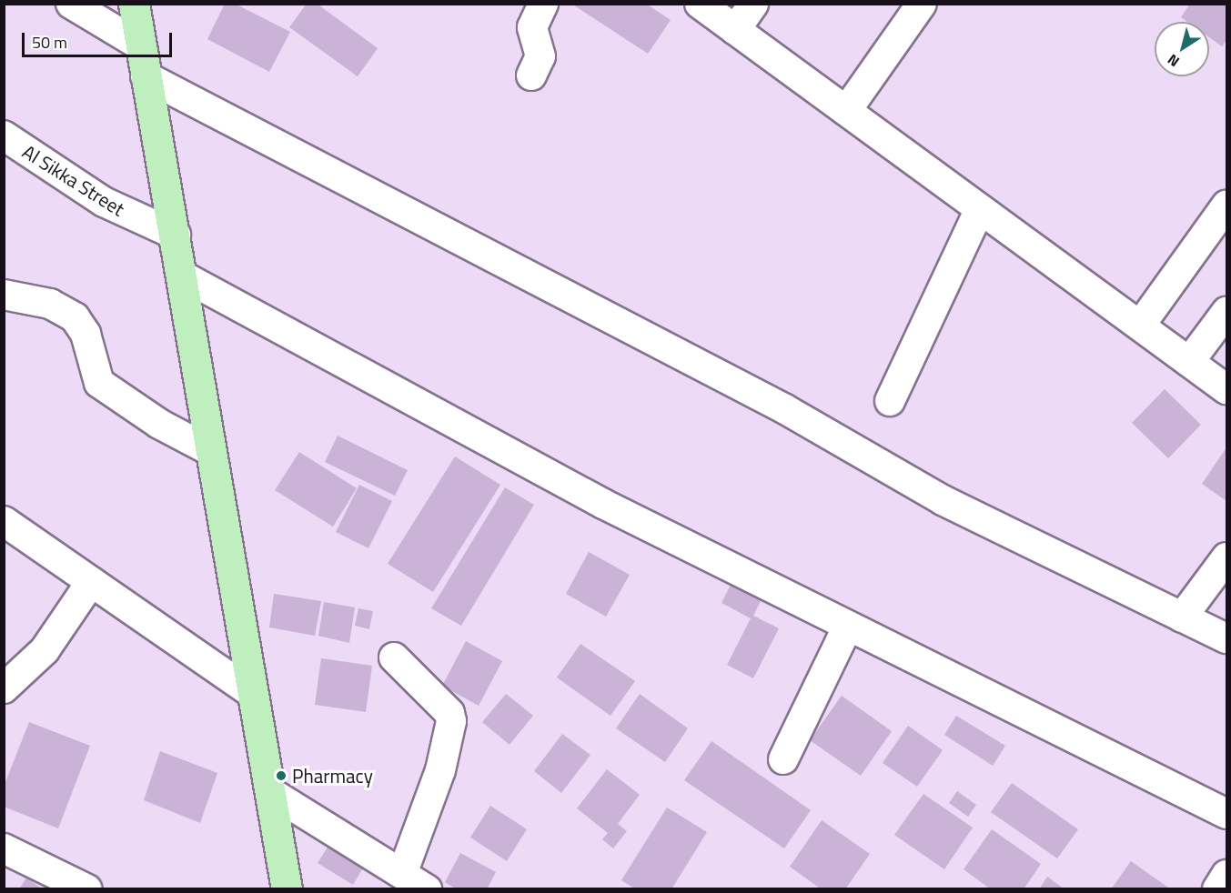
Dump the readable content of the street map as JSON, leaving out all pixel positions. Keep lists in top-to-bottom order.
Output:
{
  "streets": {
    "street": ["Al Sikka Street"]
  },
  "places": ["Pharmacy"],
  "scale_bar": "50 m",
  "north": "bottom left"
}
